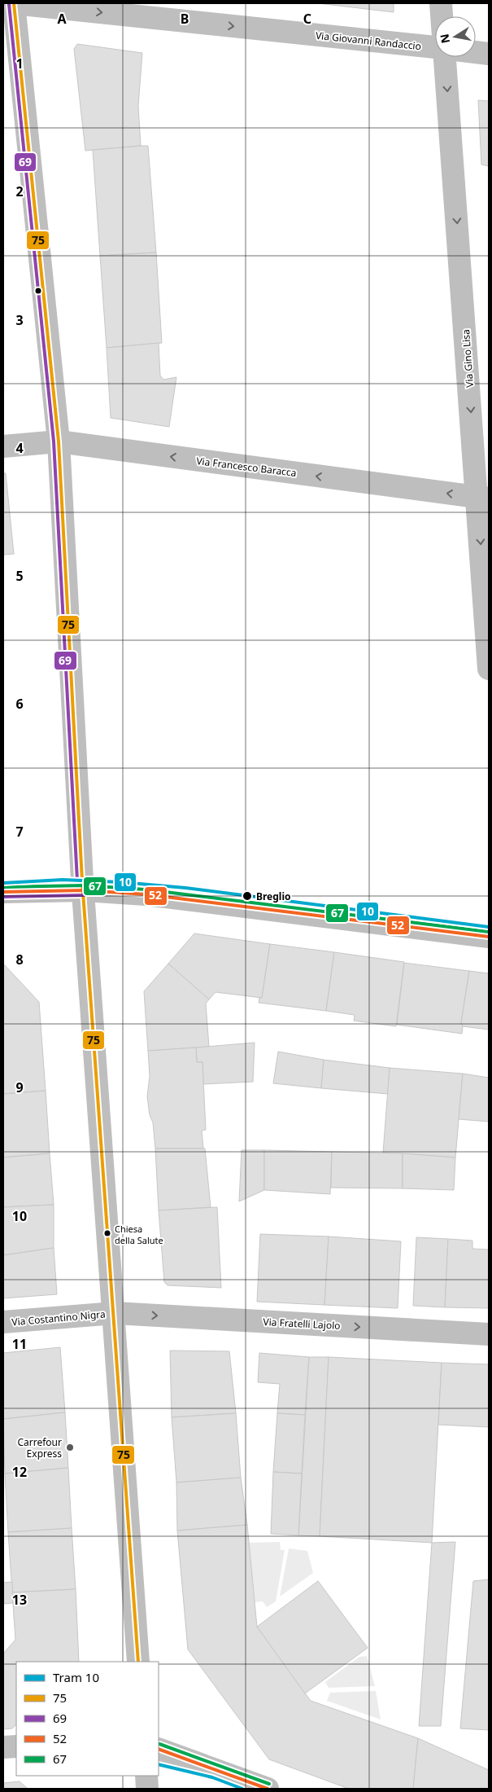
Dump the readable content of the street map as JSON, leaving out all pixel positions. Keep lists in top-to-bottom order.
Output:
{
  "streets": {
    "street": [
      "Via Giovanni Randaccio",
      "Via Gino Lisa",
      "Via Francesco Baracca",
      "Via Costantino Nigra",
      "Via Fratelli Lajolo"
    ]
  },
  "crossings": [
    ["Via Gino Lisa", "Via Francesco Baracca"],
    ["Via Costantino Nigra", "Via Fratelli Lajolo"]
  ],
  "one_way": [
    "Via Giovanni Randaccio",
    "Via Gino Lisa",
    "Via Francesco Baracca",
    "Via Fratelli Lajolo"
  ],
  "places": ["Breglio", "Chiesa della Salute", "Carrefour Express"],
  "lines": [
    "transit line 75",
    "transit line 69",
    "tram line 10",
    "transit line 67",
    "transit line 52"
  ],
  "legend": [
    "Tram 10",
    "75",
    "69",
    "52",
    "67"
  ],
  "north": "left",
  "grid": {
    "columns": ["A", "B", "C"],
    "rows": [
      "1",
      "2",
      "3",
      "4",
      "5",
      "6",
      "7",
      "8",
      "9",
      "10",
      "11",
      "12",
      "13"
    ]
  }
}
